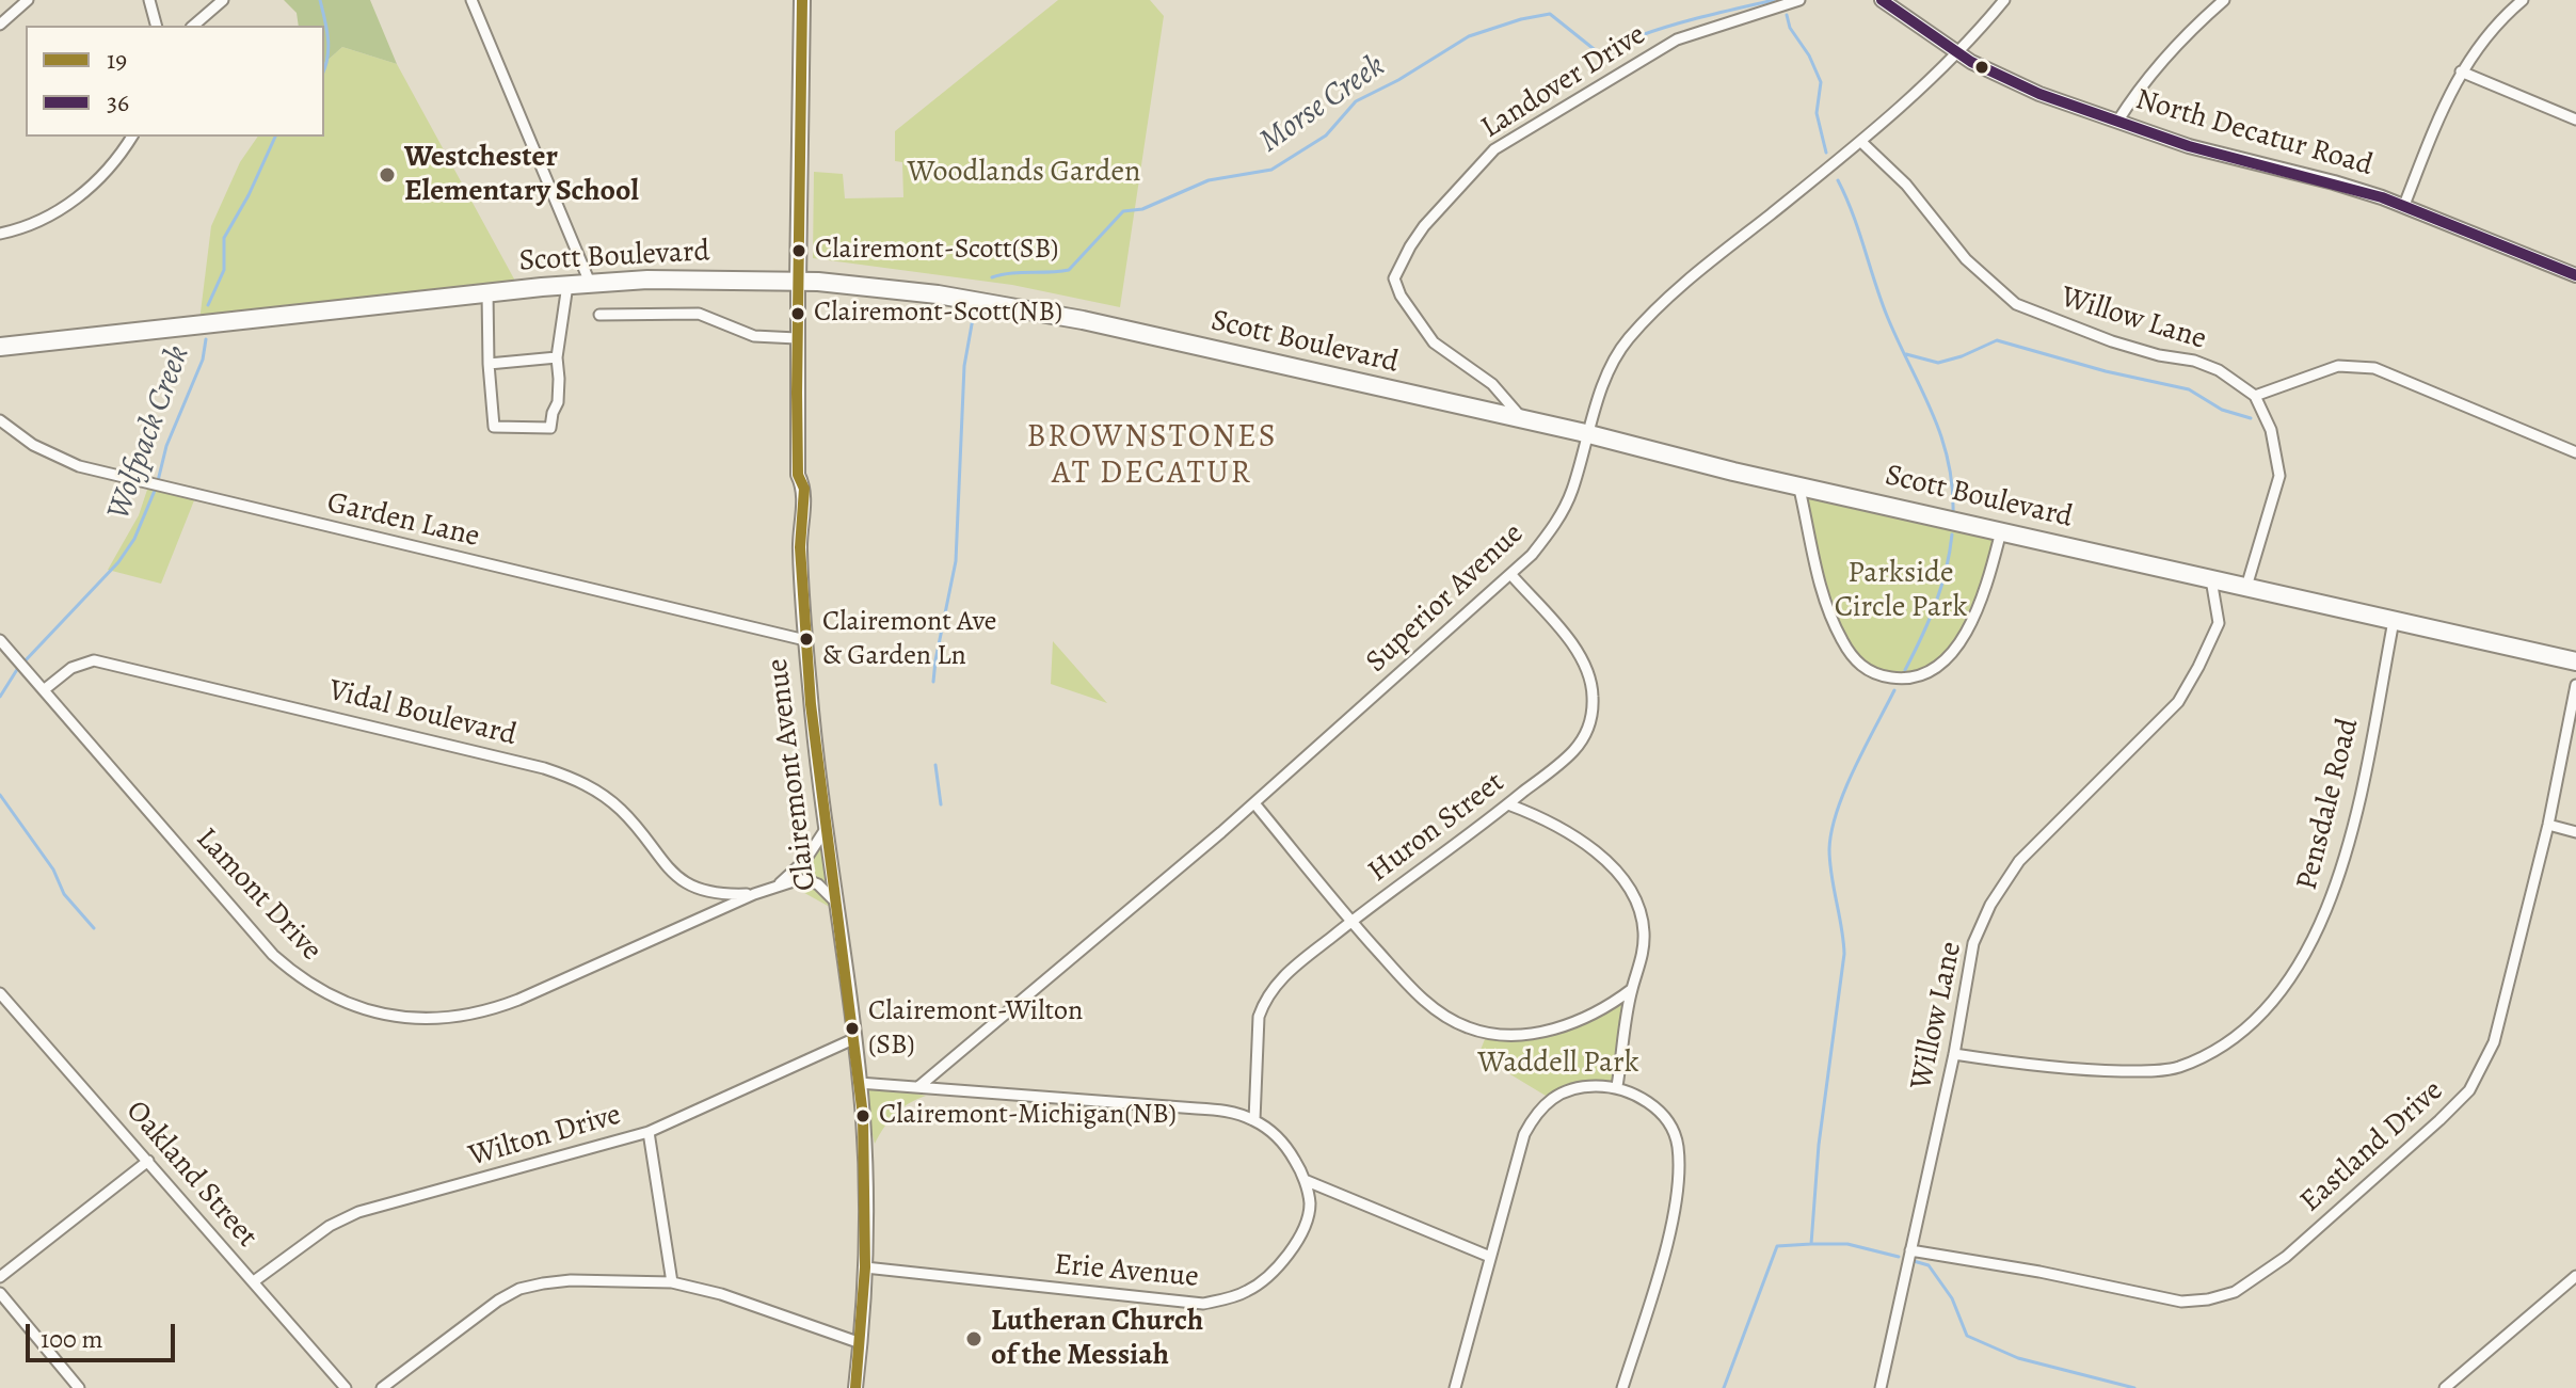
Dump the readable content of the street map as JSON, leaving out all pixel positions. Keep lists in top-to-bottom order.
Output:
{
  "streets": {
    "highway": ["Scott Boulevard"],
    "main road": ["North Decatur Road", "Clairemont Avenue"],
    "street": [
      "Landover Drive",
      "Willow Lane",
      "Garden Lane",
      "Superior Avenue",
      "Vidal Boulevard",
      "Pensdale Road",
      "Huron Street",
      "Lamont Drive",
      "Wilton Drive",
      "Eastland Drive",
      "Oakland Street",
      "Erie Avenue"
    ]
  },
  "crossings": [
    ["Landover Drive", "Scott Boulevard"],
    ["North Decatur Road", "Superior Avenue"],
    ["Scott Boulevard", "Willow Lane"],
    ["Scott Boulevard", "Superior Avenue"],
    ["Scott Boulevard", "Clairemont Avenue"],
    ["Scott Boulevard", "Pensdale Road"],
    ["Willow Lane", "Superior Avenue"],
    ["Willow Lane", "Pensdale Road"],
    ["Willow Lane", "Eastland Drive"],
    ["Garden Lane", "Clairemont Avenue"],
    ["Superior Avenue", "Huron Street"],
    ["Vidal Boulevard", "Lamont Drive"],
    ["Clairemont Avenue", "Lamont Drive"],
    ["Clairemont Avenue", "Wilton Drive"],
    ["Clairemont Avenue", "Erie Avenue"],
    ["Wilton Drive", "Oakland Street"]
  ],
  "districts": ["BROWNSTONES AT DECATUR"],
  "water": ["Morse Creek", "Wolfpack Creek"],
  "parks": ["Woodlands Garden", "Parkside Circle Park", "Waddell Park"],
  "places": [
    "Westchester Elementary School",
    "Clairemont-Scott(SB)",
    "Clairemont-Scott(NB)",
    "Clairemont Ave & Garden Ln",
    "Clairemont-Wilton (SB)",
    "Clairemont-Michigan(NB)",
    "Lutheran Church of the Messiah"
  ],
  "lines": ["transit line 19", "transit line 36"],
  "legend": ["19", "36"],
  "scale_bar": "100 m"
}
